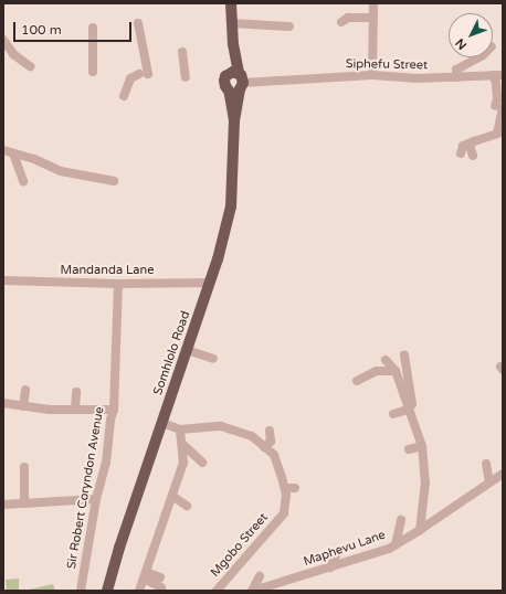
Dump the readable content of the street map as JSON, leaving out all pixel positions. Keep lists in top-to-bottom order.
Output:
{
  "streets": {
    "main road": ["Somhlolo Road"],
    "street": [
      "Siphefu Street",
      "Mandanda Lane",
      "Sir Robert Coryndon Avenue",
      "Mgobo Street",
      "Maphevu Lane"
    ]
  },
  "crossings": [
    ["Siphefu Street", "Somhlolo Road"],
    ["Mandanda Lane", "Somhlolo Road"],
    ["Mandanda Lane", "Sir Robert Coryndon Avenue"],
    ["Somhlolo Road", "Mgobo Street"]
  ],
  "scale_bar": "100 m",
  "north": "bottom left"
}
